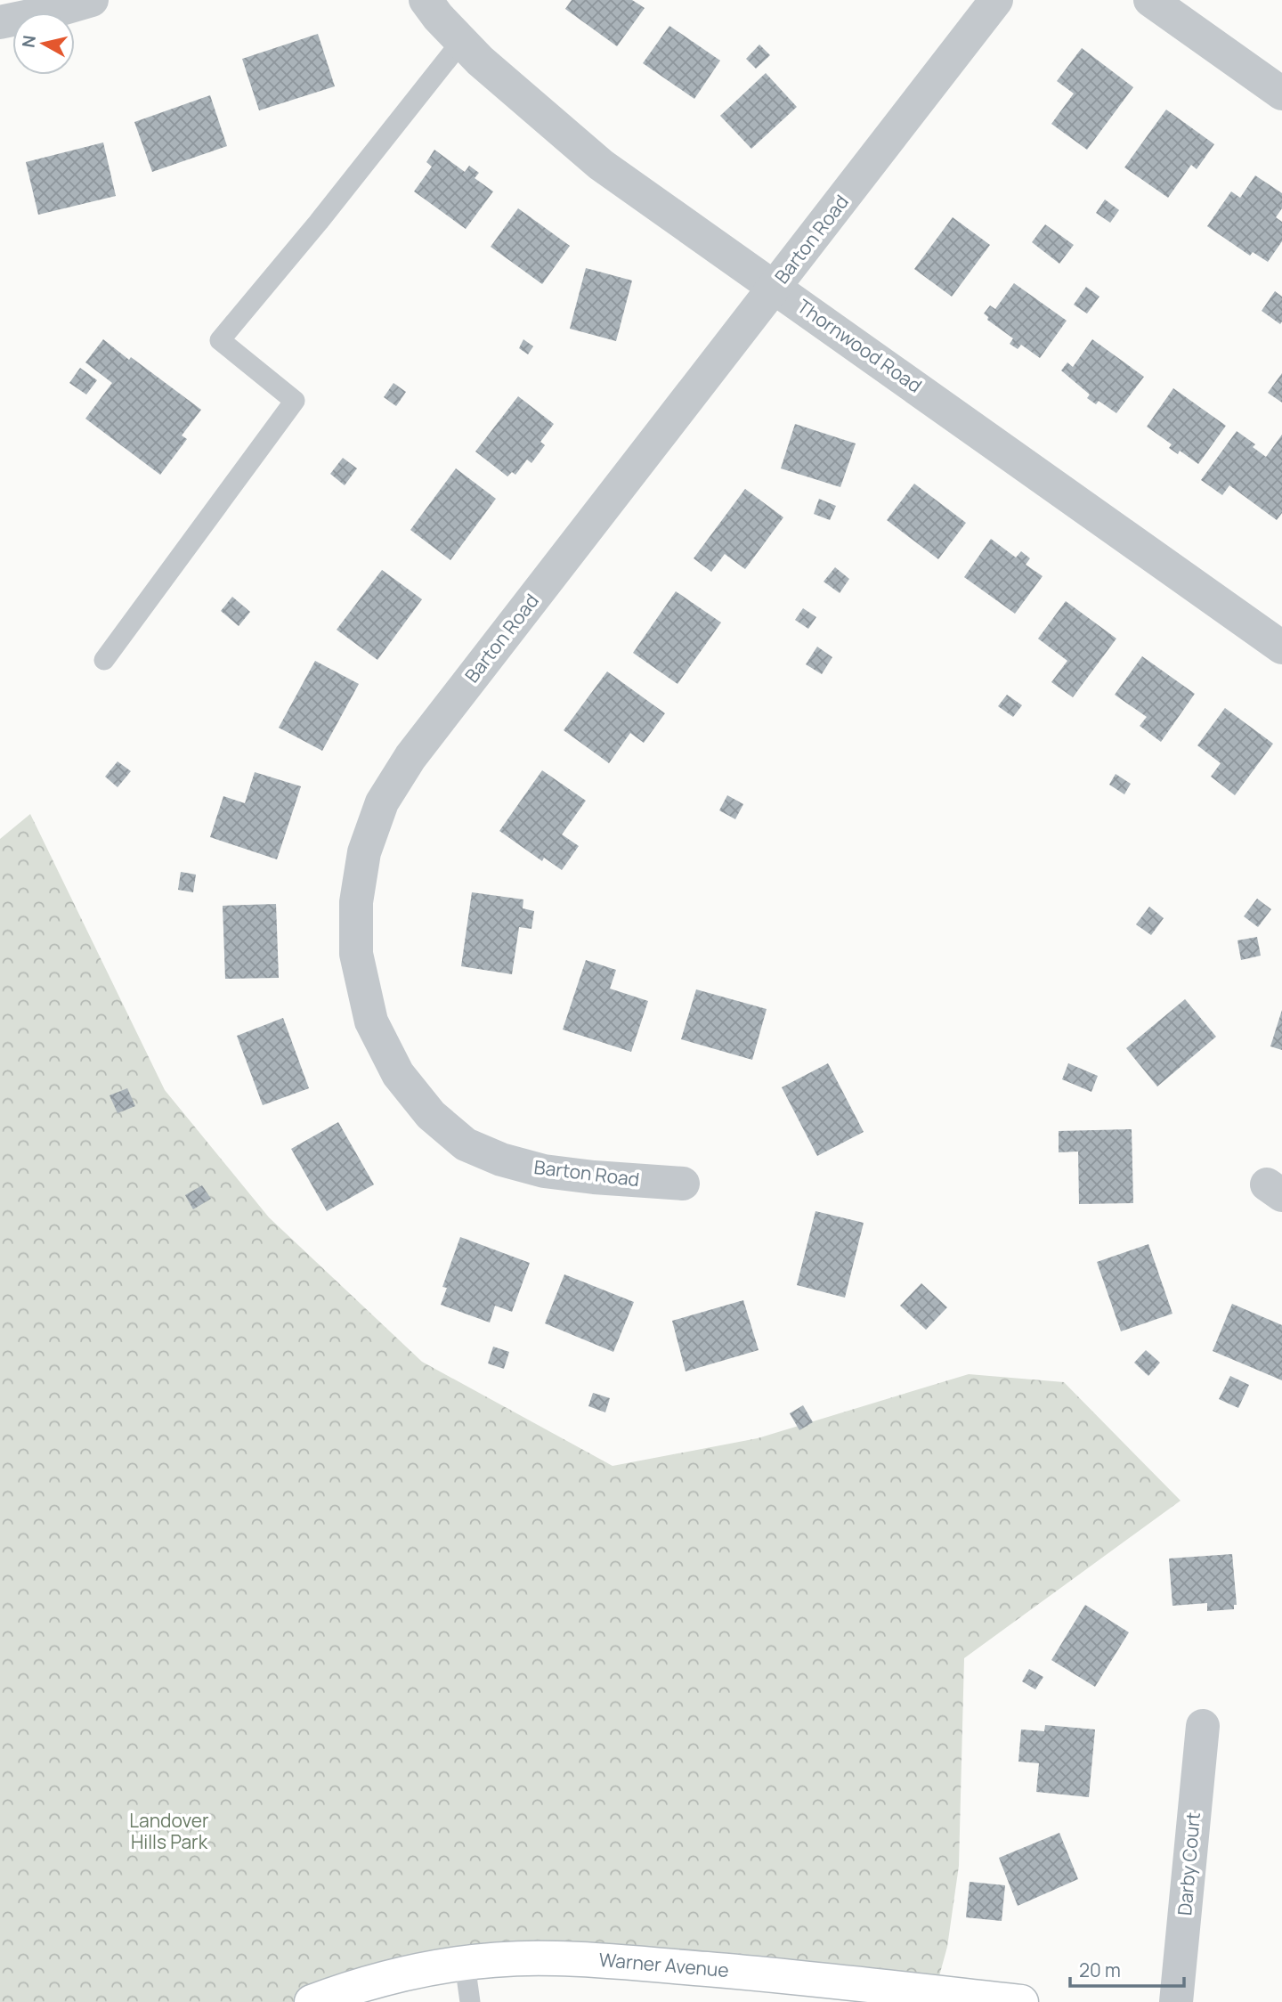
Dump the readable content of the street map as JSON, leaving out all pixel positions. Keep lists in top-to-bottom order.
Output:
{
  "streets": {
    "street": [
      "Barton Road",
      "Thornwood Road",
      "Darby Court",
      "Warner Avenue"
    ]
  },
  "crossings": [
    ["Barton Road", "Thornwood Road"]
  ],
  "parks": ["Landover Hills Park"],
  "scale_bar": "20 m",
  "north": "left"
}
